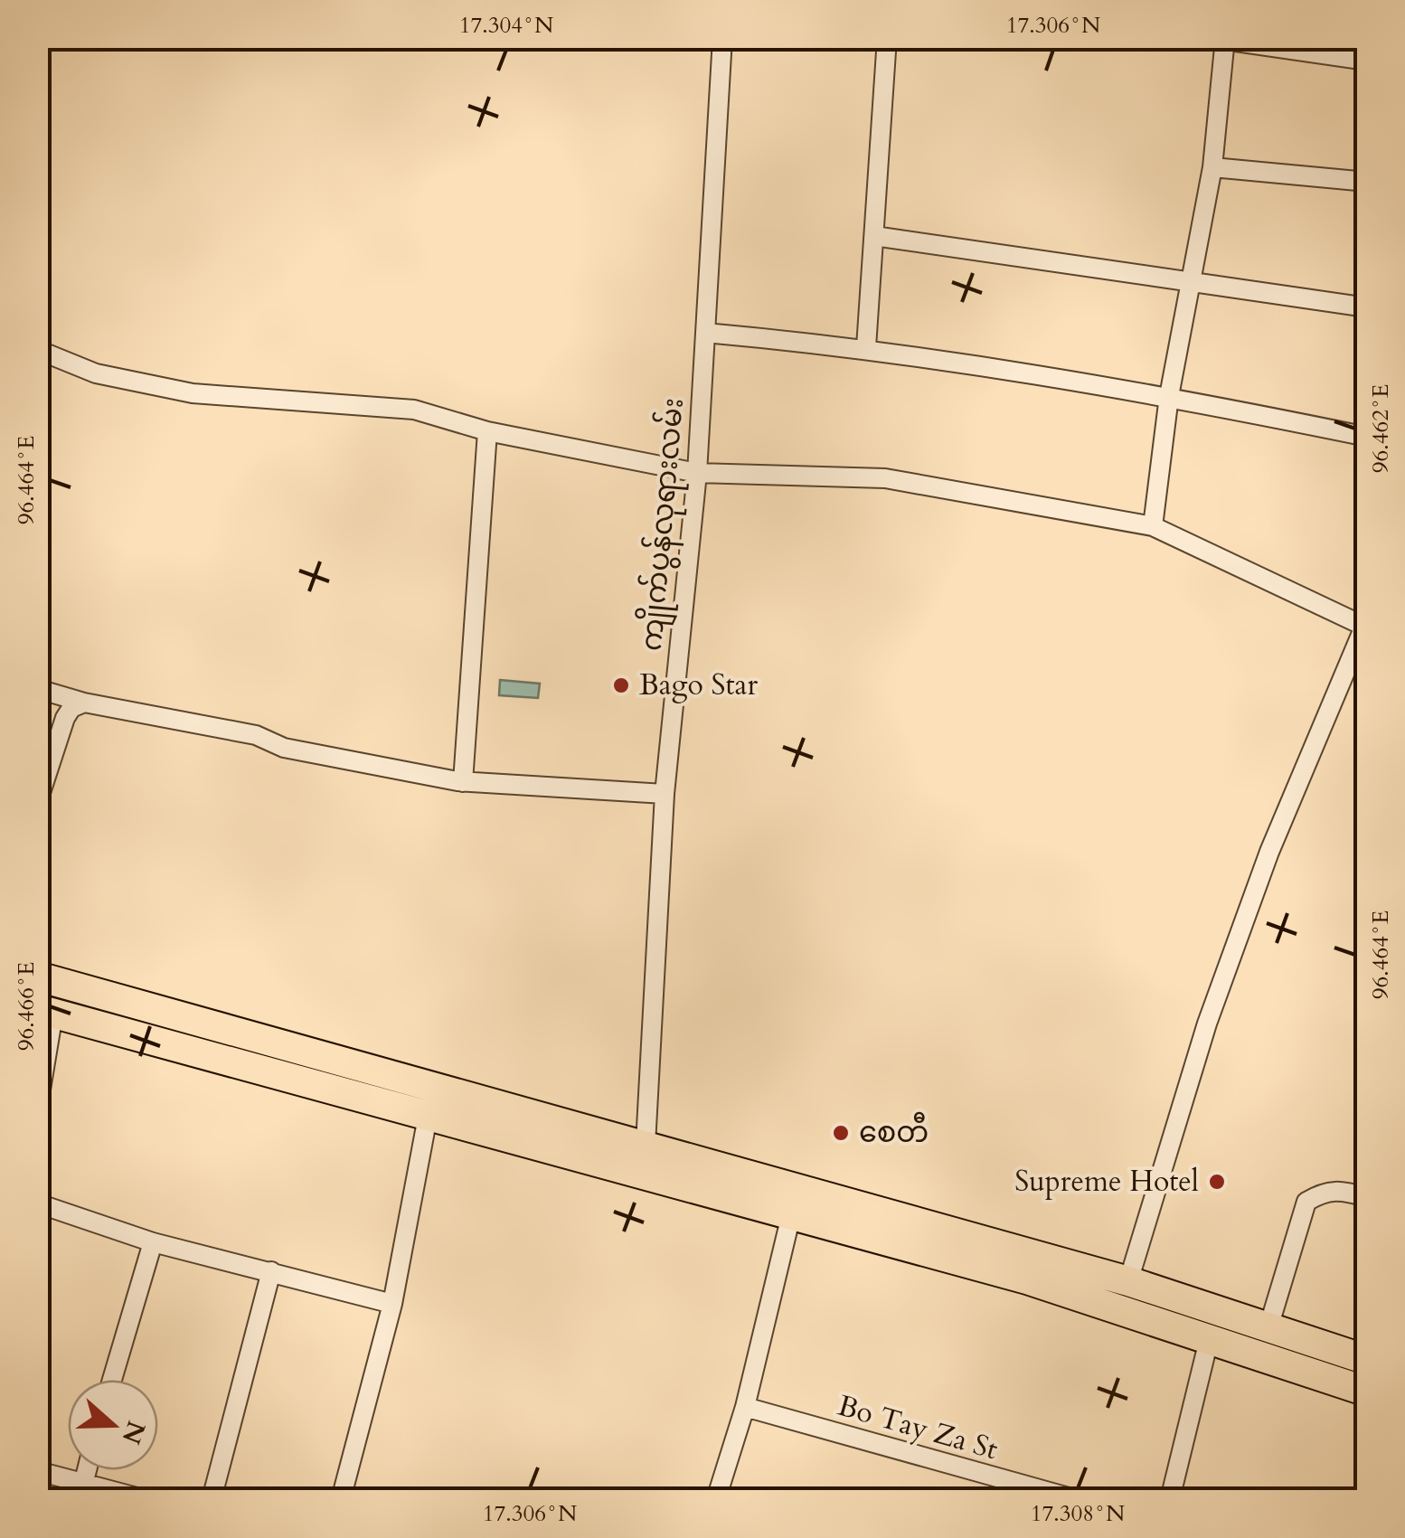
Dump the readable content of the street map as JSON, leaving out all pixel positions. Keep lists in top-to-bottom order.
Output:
{
  "streets": {
    "street": ["ကျိုက်ပွန်လုရားလမ်း", "Bo Tay Za St"]
  },
  "places": ["Bago Star", "စေတီ", "Supreme Hotel"],
  "north": "right",
  "coordinates": [
    "17.304°N",
    "17.306°N",
    "96.462°E",
    "96.464°E",
    "96.466°E",
    "17.308°N"
  ]
}
